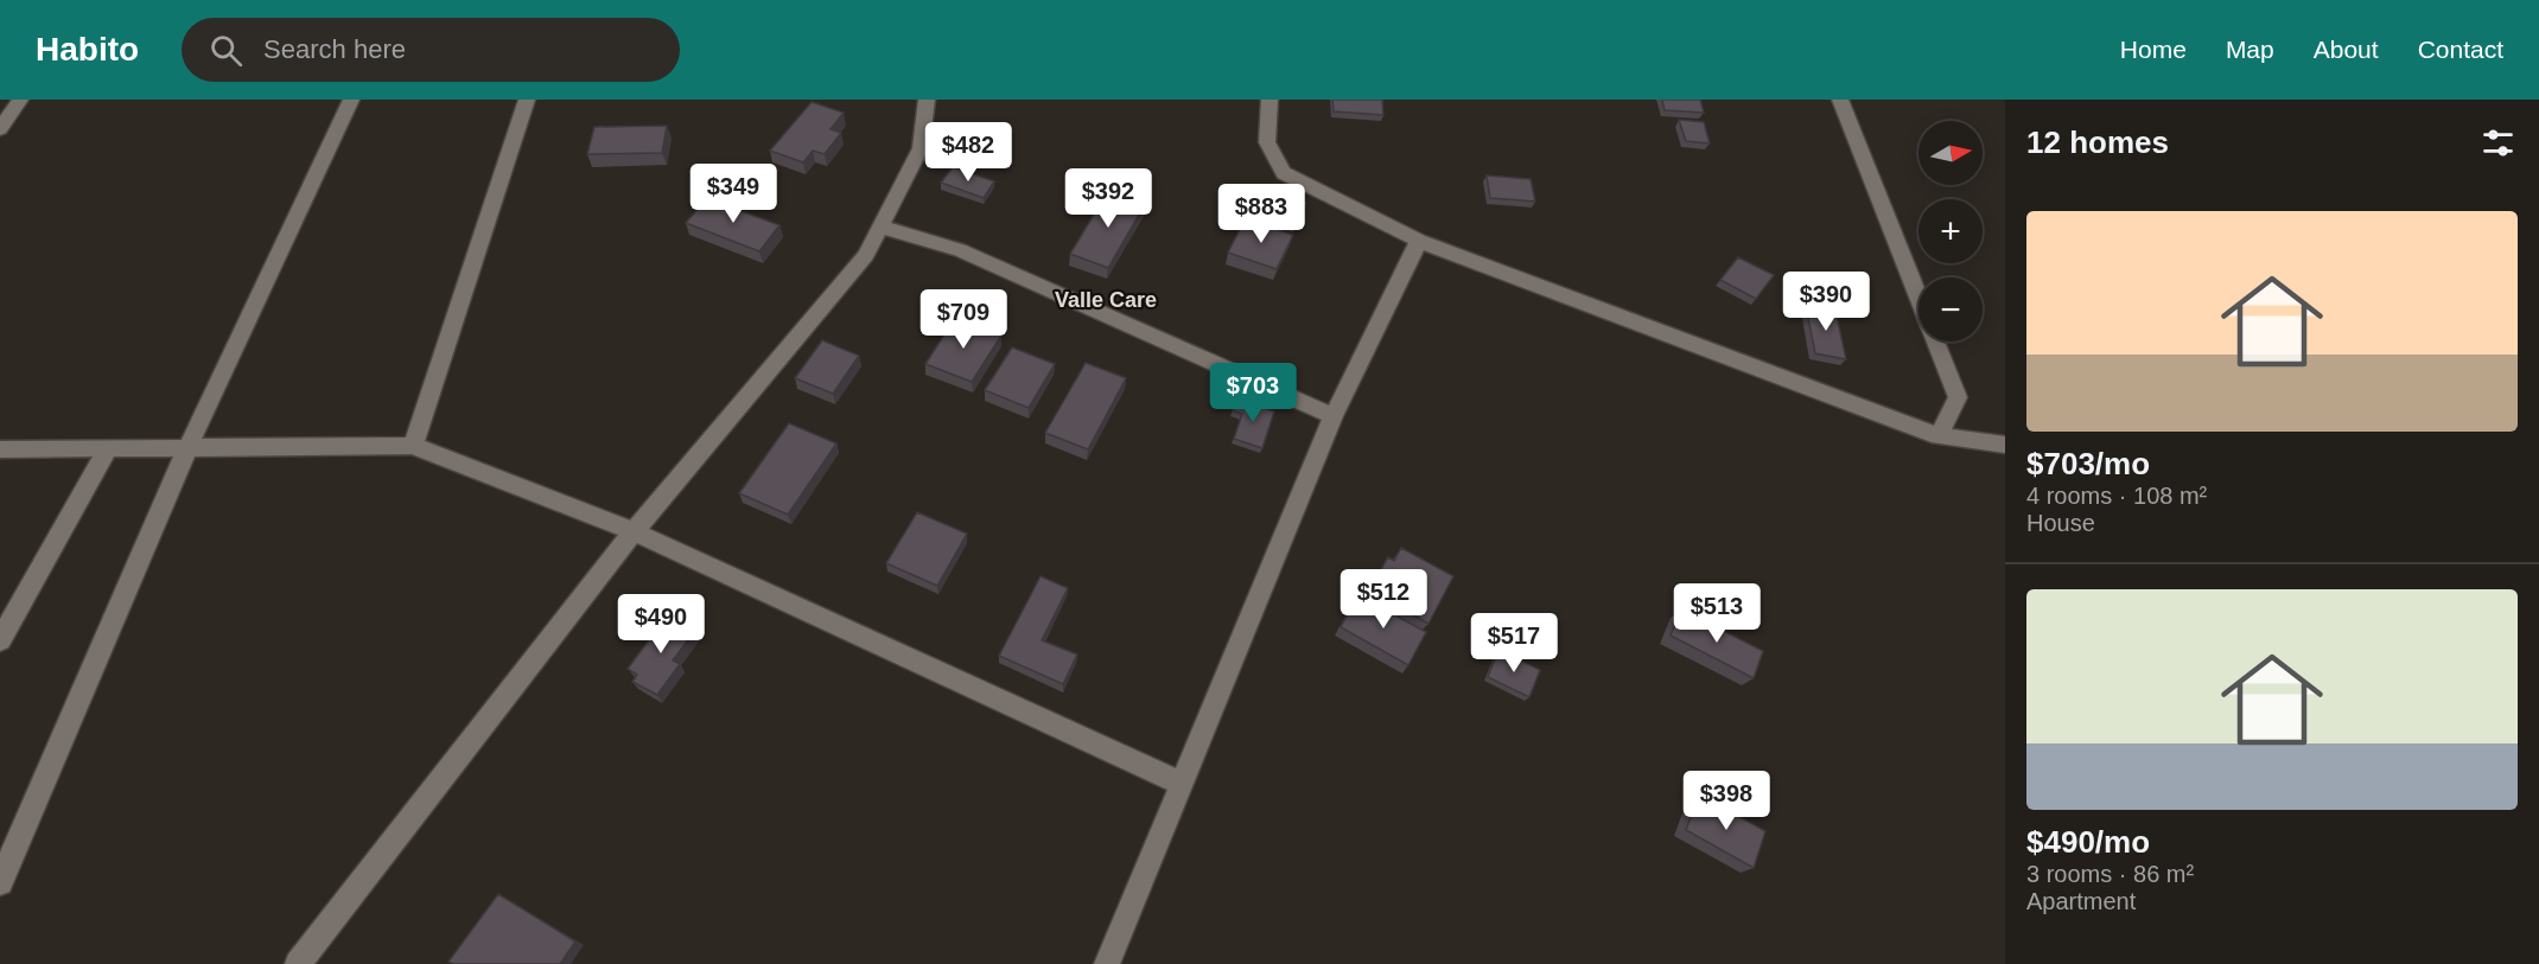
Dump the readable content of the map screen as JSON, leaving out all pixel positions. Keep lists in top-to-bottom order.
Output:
{
  "districts": ["Valle Care"],
  "north": "right",
  "page": {
    "header": "Habito",
    "search": "Search here",
    "nav": [
      "Home",
      "Map",
      "About",
      "Contact"
    ],
    "heading": "12 homes",
    "map_buttons": ["+", "−"],
    "price": [
      "$482",
      "$349",
      "$392",
      "$883",
      "$390",
      "$709",
      "$703",
      "$512",
      "$513",
      "$490",
      "$517",
      "$398"
    ],
    "list": [
      {
        "name": "$703/mo",
        "note": "4 rooms · 108 m² · House"
      },
      {
        "name": "$490/mo",
        "note": "3 rooms · 86 m² · Apartment"
      }
    ]
  }
}
